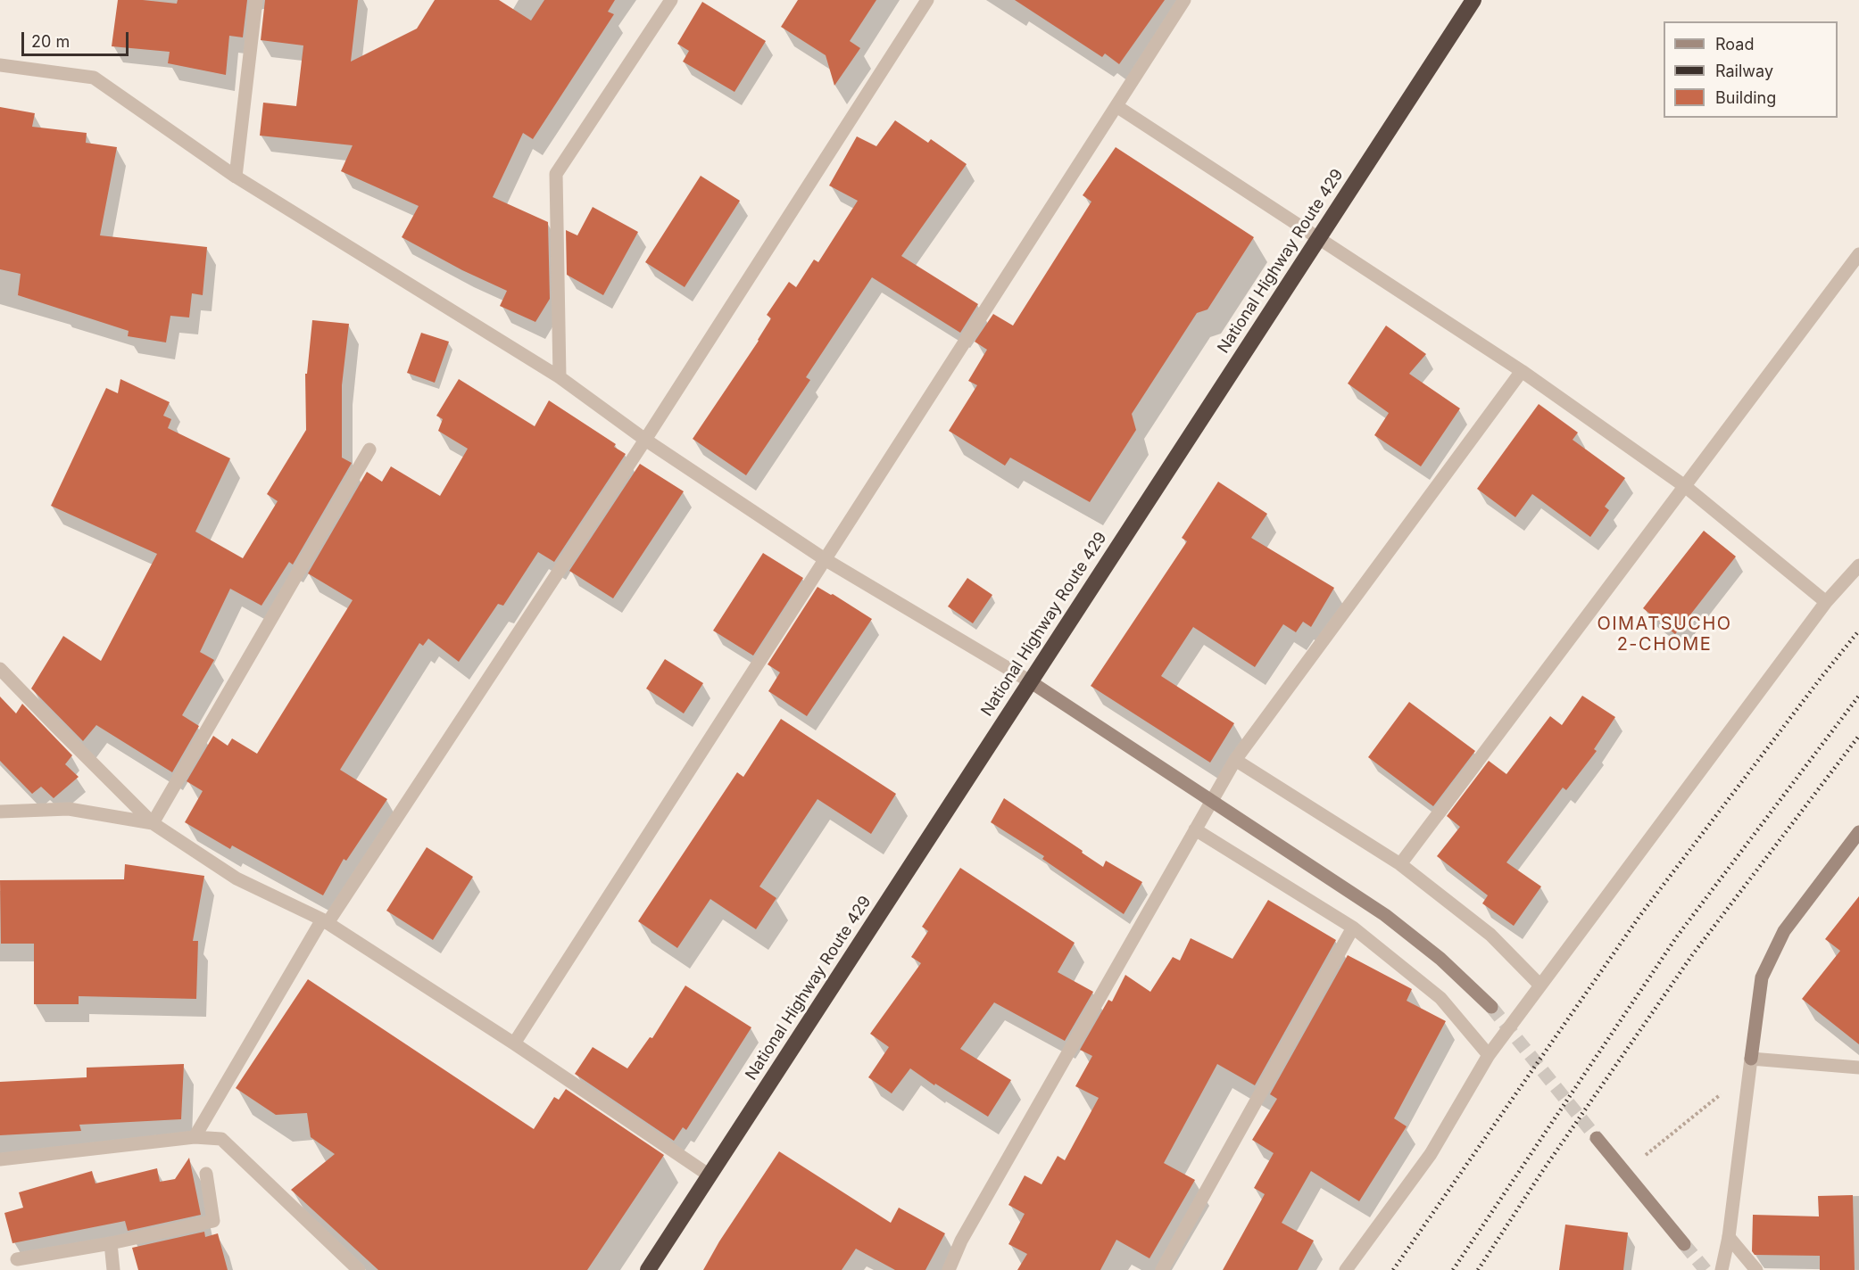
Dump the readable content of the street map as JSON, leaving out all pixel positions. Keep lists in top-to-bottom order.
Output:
{
  "streets": {
    "highway": ["National Highway Route 429"]
  },
  "districts": ["OIMATSUCHO 2-CHOME"],
  "legend": ["Road", "Railway", "Building"],
  "scale_bar": "20 m"
}
